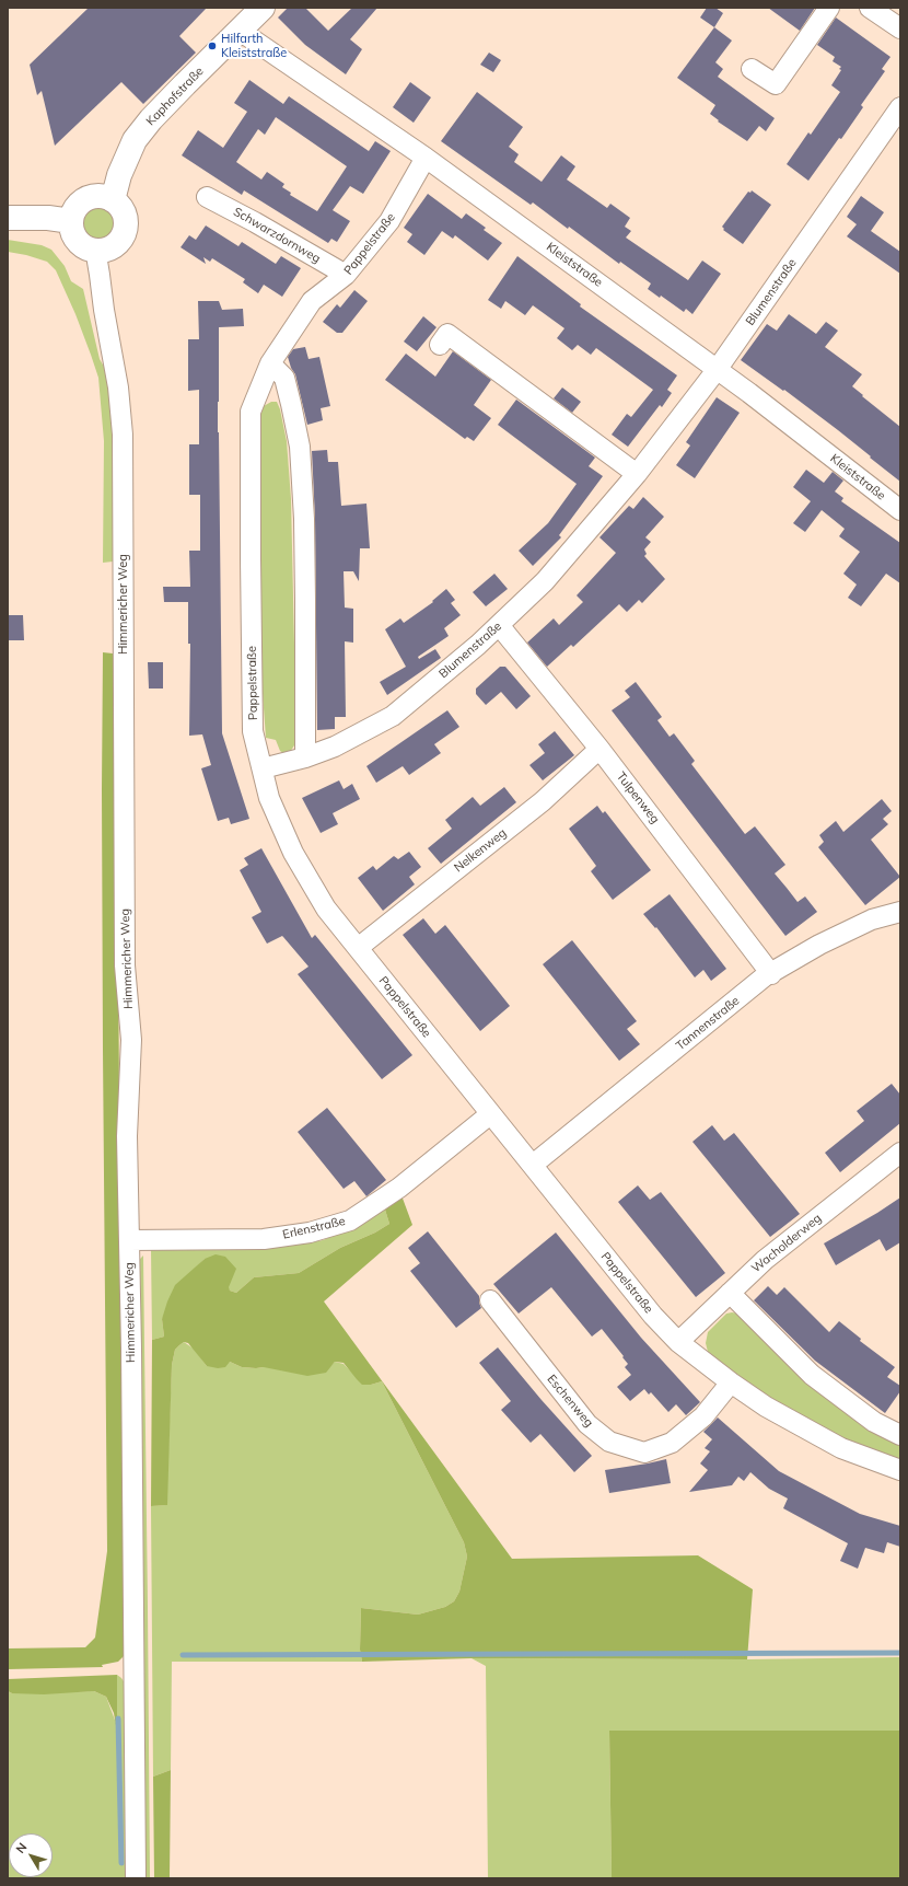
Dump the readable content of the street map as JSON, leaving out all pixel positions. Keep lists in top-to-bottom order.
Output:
{
  "streets": {
    "main road": ["Kaphofstraße"],
    "street": [
      "Schwarzdornweg",
      "Pappelstraße",
      "Kleiststraße",
      "Blumenstraße",
      "Himmericher Weg",
      "Tulpenweg",
      "Nelkenweg",
      "Tannenstraße",
      "Erlenstraße",
      "Wacholderweg",
      "Eschenweg"
    ]
  },
  "crossings": [
    ["Kaphofstraße", "Kleiststraße"],
    ["Kaphofstraße", "Himmericher Weg"],
    ["Schwarzdornweg", "Pappelstraße"],
    ["Pappelstraße", "Kleiststraße"],
    ["Pappelstraße", "Blumenstraße"],
    ["Pappelstraße", "Nelkenweg"],
    ["Pappelstraße", "Tannenstraße"],
    ["Pappelstraße", "Erlenstraße"],
    ["Pappelstraße", "Wacholderweg"],
    ["Pappelstraße", "Eschenweg"],
    ["Kleiststraße", "Blumenstraße"],
    ["Blumenstraße", "Tulpenweg"],
    ["Himmericher Weg", "Erlenstraße"],
    ["Tulpenweg", "Nelkenweg"],
    ["Tulpenweg", "Tannenstraße"]
  ],
  "places": ["Hilfarth Kleiststraße"],
  "north": "top left"
}
